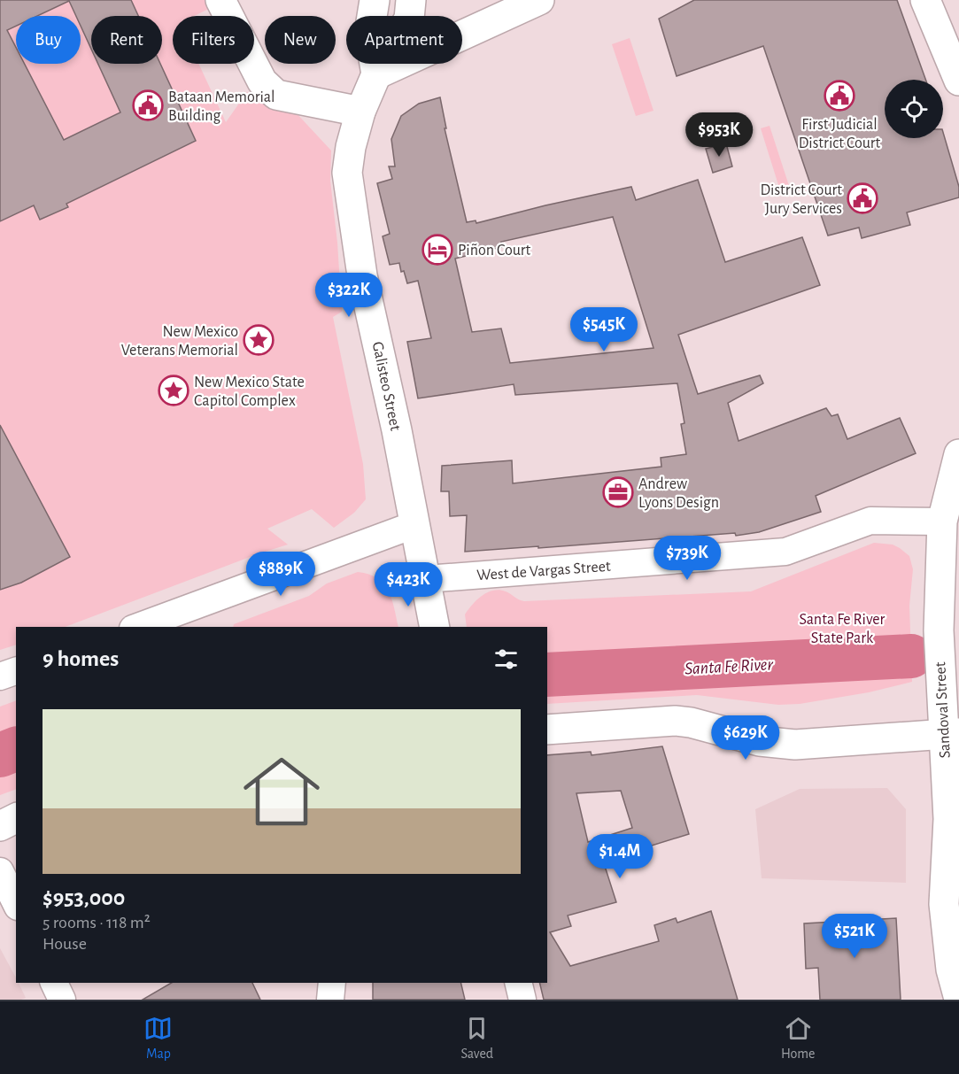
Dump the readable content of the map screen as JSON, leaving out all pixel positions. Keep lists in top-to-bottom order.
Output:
{
  "streets": {
    "street": ["Galisteo Street", "West de Vargas Street", "Sandoval Street"]
  },
  "crossings": [
    ["Galisteo Street", "West de Vargas Street"],
    ["West de Vargas Street", "Sandoval Street"]
  ],
  "water": ["Santa Fe River"],
  "parks": ["Santa Fe River State Park"],
  "places": {
    "public building": ["First Judicial District Court", "Bataan Memorial Building", "District Court Jury Services"],
    "hotel": ["Piñon Court"],
    "place": ["New Mexico Veterans Memorial", "New Mexico State Capitol Complex"],
    "office": ["Andrew Lyons Design"]
  },
  "page": {
    "chip": [
      "Buy",
      "Rent",
      "Filters",
      "New",
      "Apartment"
    ],
    "price": [
      "$953K",
      "$322K",
      "$545K",
      "$739K",
      "$889K",
      "$423K",
      "$629K",
      "$1.4M",
      "$521K"
    ],
    "heading": "9 homes",
    "list": [
      {
        "name": "$953,000",
        "note": "5 rooms · 118 m² · House"
      }
    ],
    "tabs": ["Map", "Saved", "Home"]
  }
}
